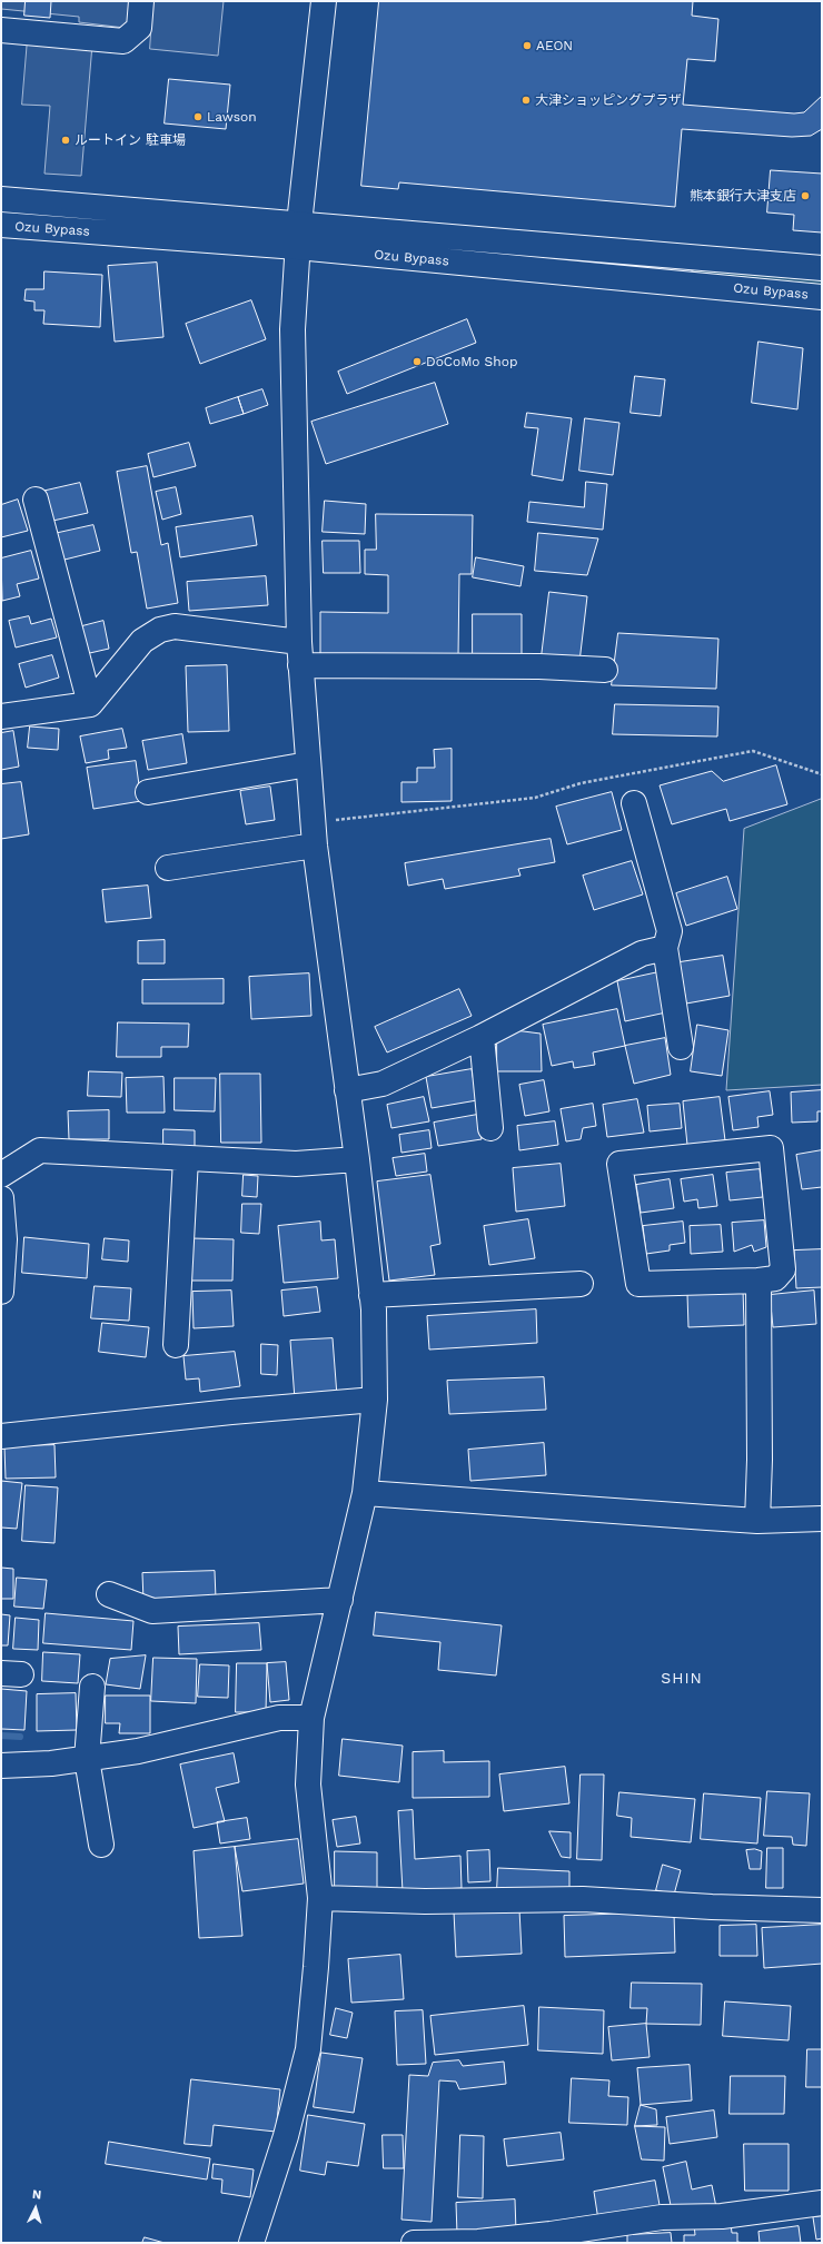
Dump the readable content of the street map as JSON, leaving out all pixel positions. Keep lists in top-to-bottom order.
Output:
{
  "streets": {
    "main road": ["Ozu Bypass"]
  },
  "districts": ["SHIN"],
  "places": [
    "AEON",
    "大津ショッピングプラザ",
    "Lawson",
    "ルートイン 駐車場",
    "熊本銀行大津支店",
    "DoCoMo Shop"
  ],
  "north": "top"
}
